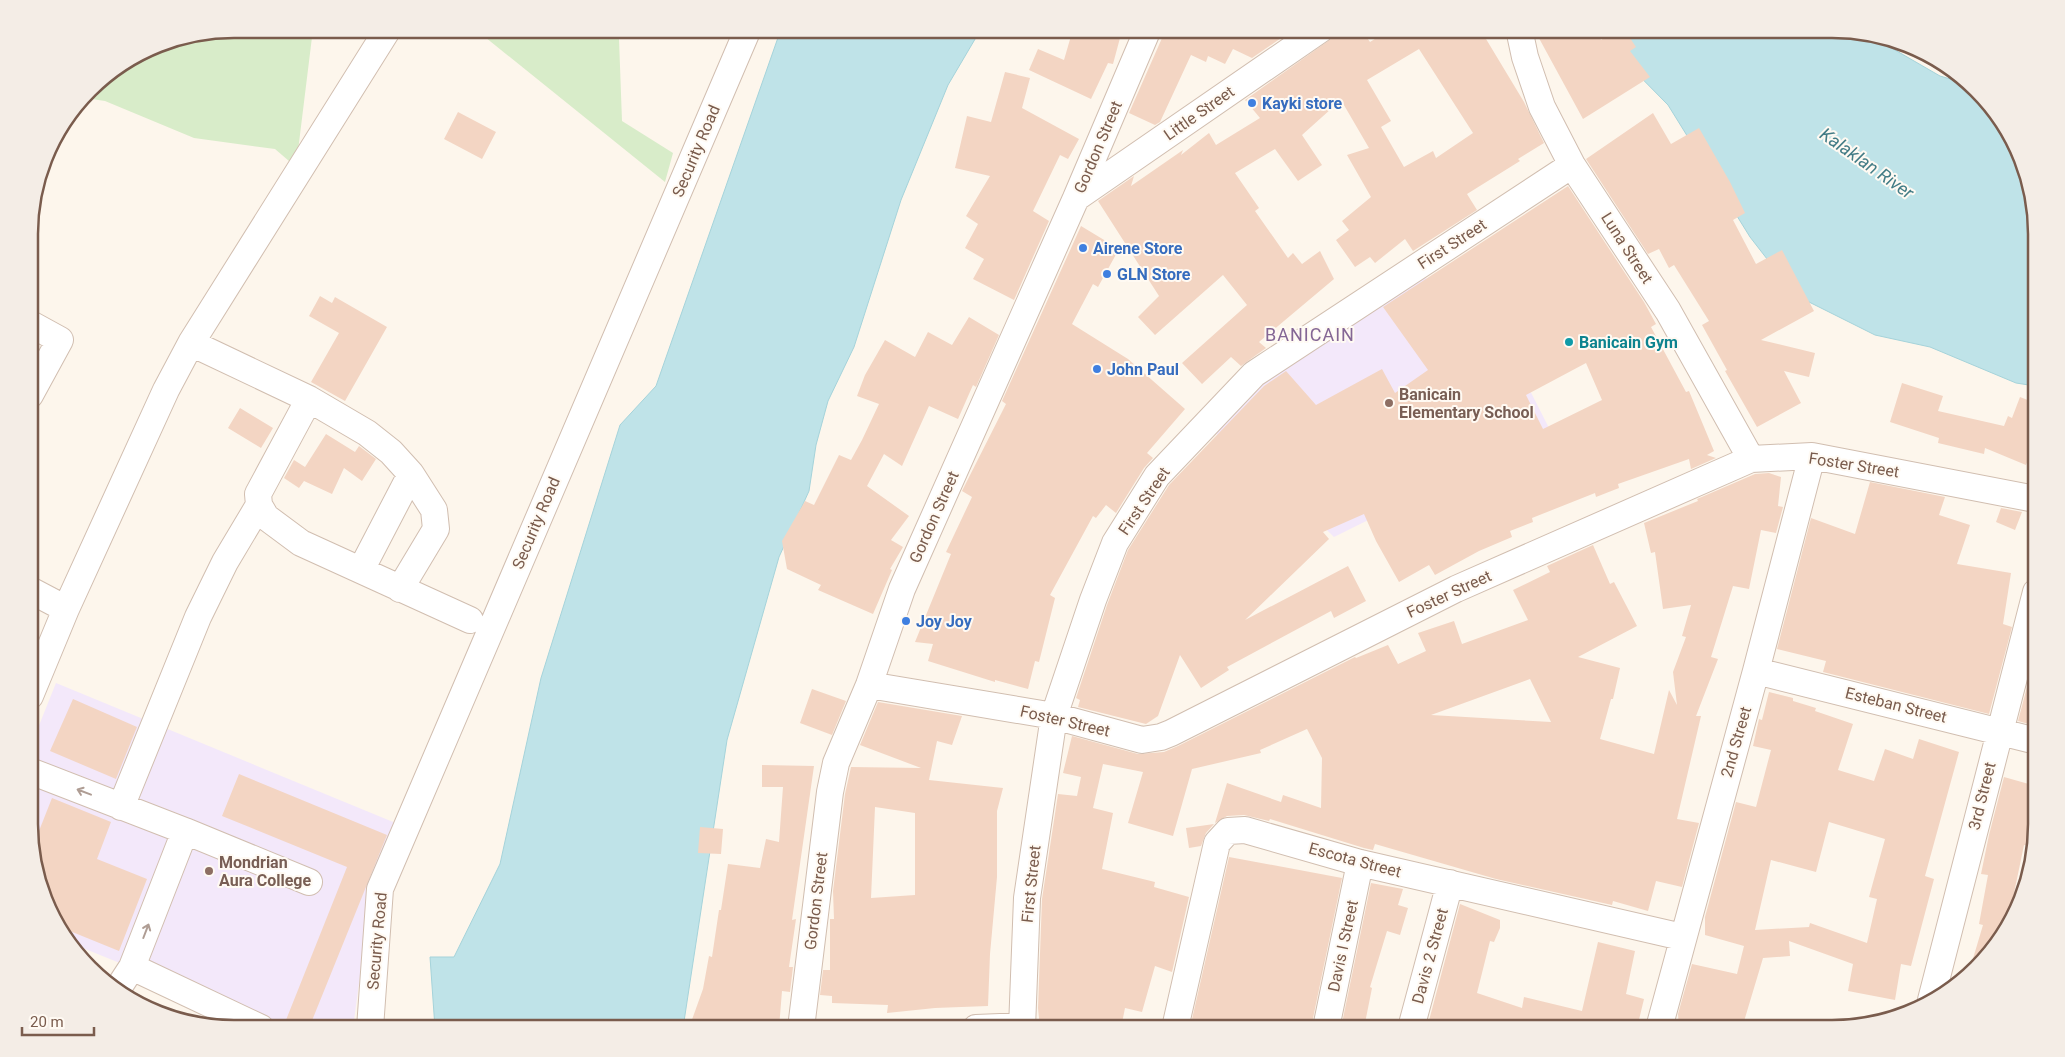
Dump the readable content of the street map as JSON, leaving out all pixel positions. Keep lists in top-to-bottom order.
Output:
{
  "streets": {
    "street": [
      "Little Street",
      "Gordon Street",
      "Security Road",
      "First Street",
      "Luna Street",
      "Foster Street",
      "Esteban Street",
      "2nd Street",
      "3rd Street",
      "Escota Street",
      "Davis I Street",
      "Davis 2 Street"
    ]
  },
  "crossings": [
    ["Little Street", "Gordon Street"],
    ["Gordon Street", "Foster Street"],
    ["First Street", "Luna Street"],
    ["First Street", "Foster Street"],
    ["Luna Street", "Foster Street"],
    ["Foster Street", "2nd Street"],
    ["Esteban Street", "2nd Street"],
    ["Esteban Street", "3rd Street"],
    ["2nd Street", "Escota Street"],
    ["Escota Street", "Davis I Street"],
    ["Escota Street", "Davis 2 Street"]
  ],
  "districts": ["BANICAIN"],
  "water": ["Kalaklan River"],
  "places": [
    "Kayki store",
    "Airene Store",
    "GLN Store",
    "Banicain Gym",
    "John Paul",
    "Banicain Elementary School",
    "Joy Joy",
    "Mondrian Aura College"
  ],
  "scale_bar": "20 m"
}
